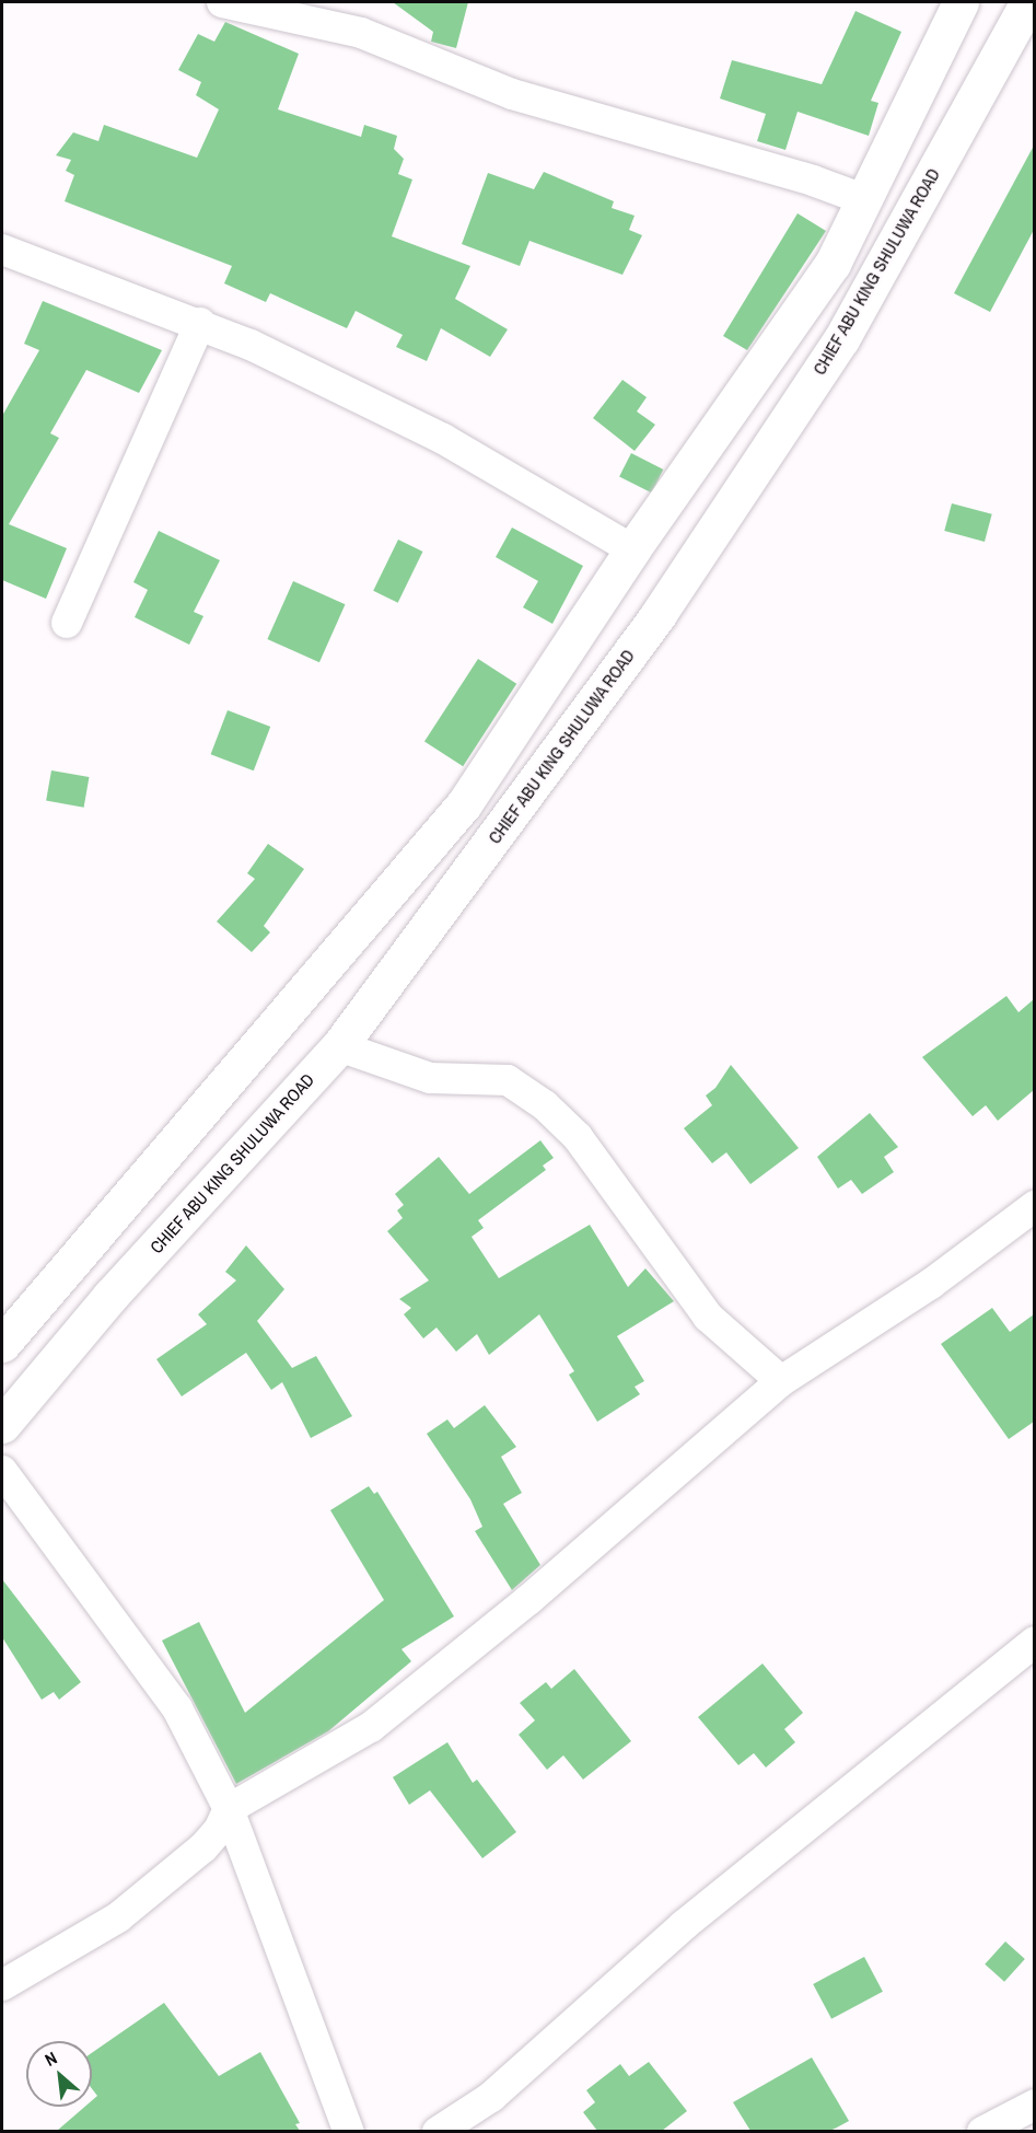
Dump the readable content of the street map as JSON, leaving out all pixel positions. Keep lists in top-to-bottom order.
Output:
{
  "streets": {
    "street": ["CHIEF ABU KING SHULUWA ROAD"]
  },
  "north": "top left"
}
